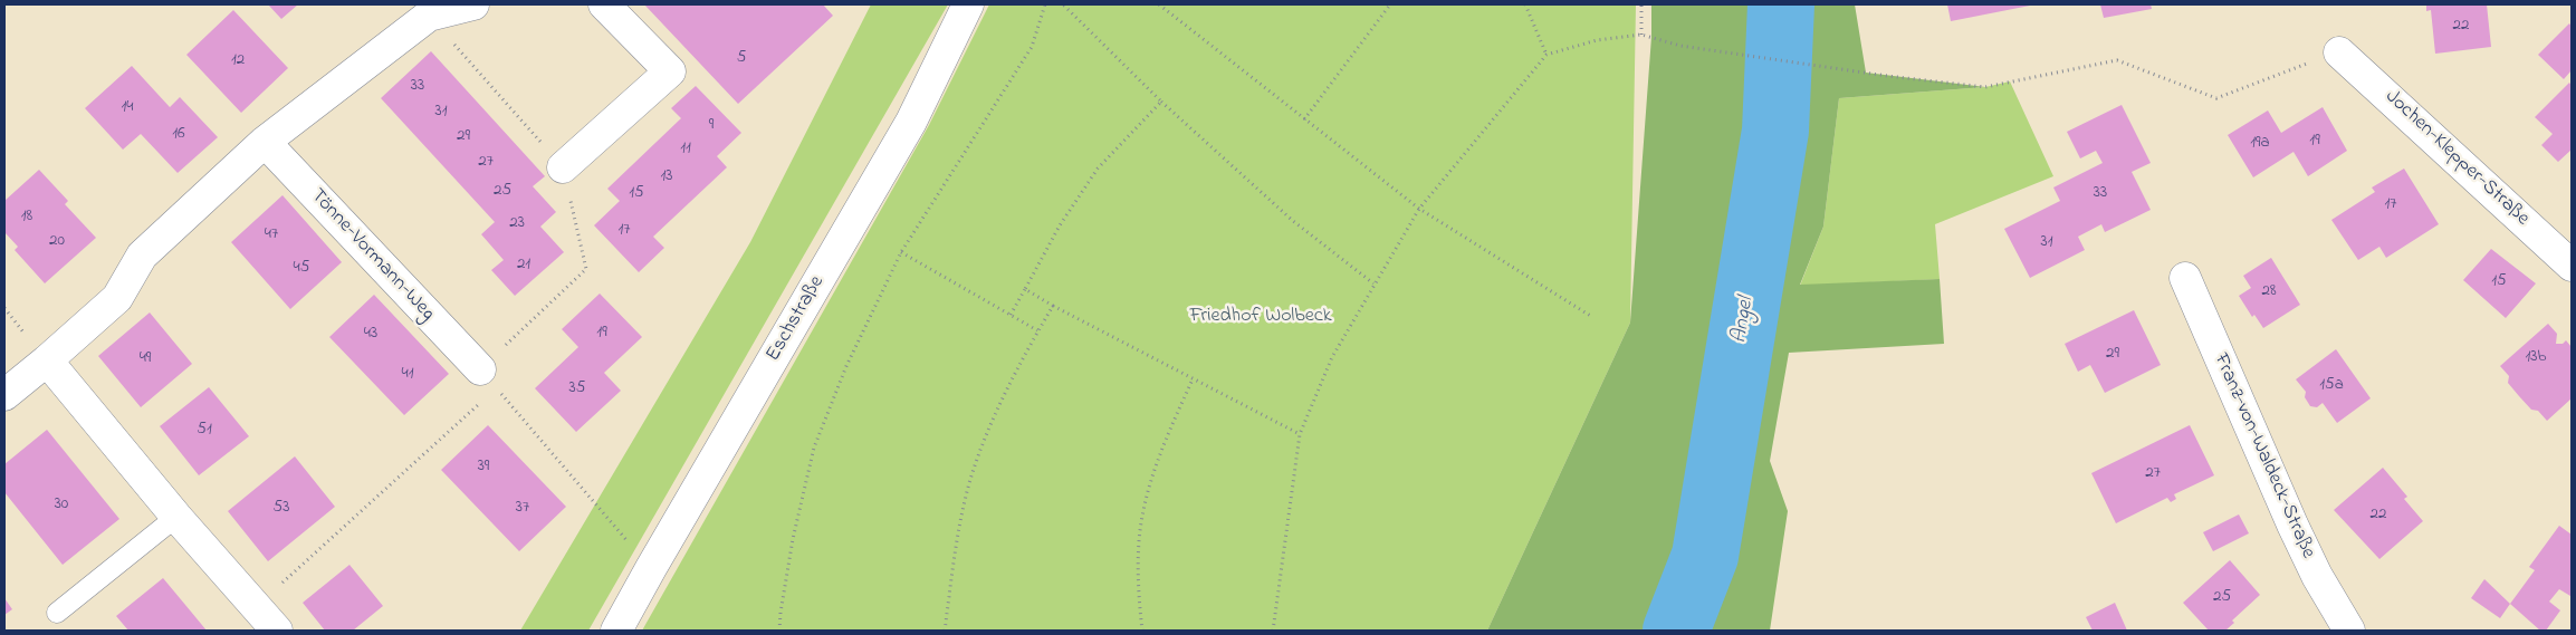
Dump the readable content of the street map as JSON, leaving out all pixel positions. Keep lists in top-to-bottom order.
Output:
{
  "streets": {
    "street": [
      "Jochen-Klepper-Straße",
      "Tönne-Vormann-Weg",
      "Eschstraße",
      "Franz-von-Waldeck-Straße"
    ]
  },
  "water": ["Angel"],
  "parks": ["Friedhof Wolbeck"],
  "house_numbers": [
    "22",
    "5",
    "12",
    "33",
    "14",
    "31",
    "9",
    "16",
    "29",
    "19",
    "19a",
    "11",
    "27",
    "13",
    "25",
    "15",
    "33",
    "17",
    "18",
    "23",
    "17",
    "47",
    "20",
    "31",
    "21",
    "45",
    "15",
    "28",
    "19",
    "43",
    "29",
    "13b",
    "49",
    "41",
    "15a",
    "35",
    "51",
    "39",
    "27",
    "30",
    "53",
    "37",
    "22",
    "25"
  ]
}
